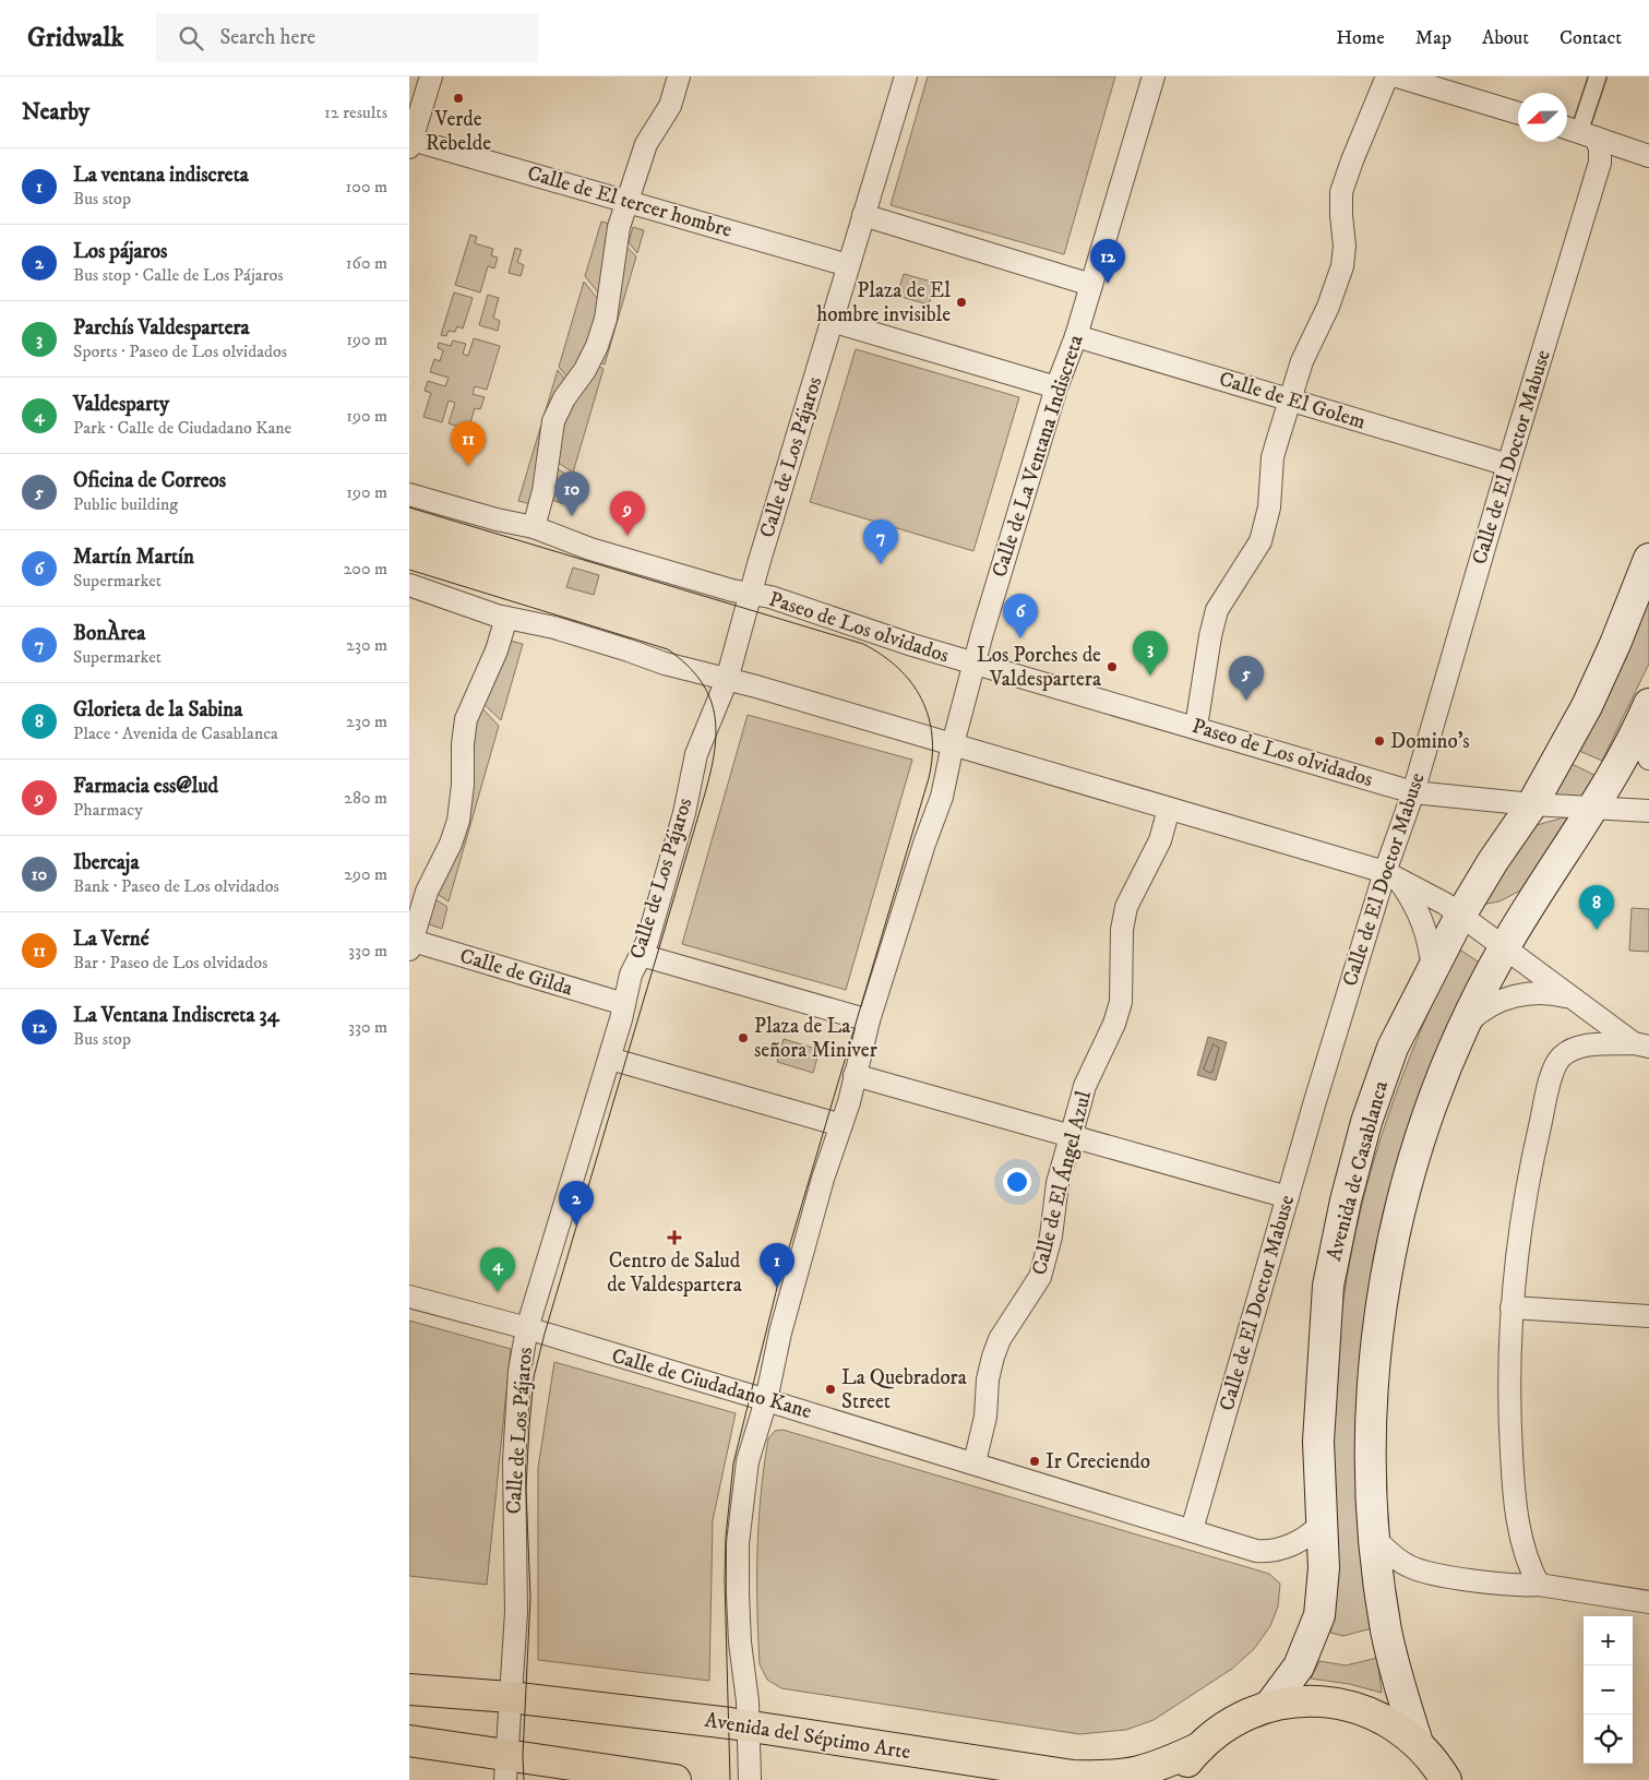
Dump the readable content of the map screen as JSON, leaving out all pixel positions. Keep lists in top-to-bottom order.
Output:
{
  "streets": {
    "main road": ["Avenida de Casablanca", "Avenida del Séptimo Arte"],
    "street": [
      "Calle de El tercer hombre",
      "Calle de El Golem",
      "Calle de La Ventana Indiscreta",
      "Calle de Los Pájaros",
      "Calle de El Doctor Mabuse",
      "Paseo de Los olvidados",
      "Calle de Gilda",
      "Calle de El Ángel Azul",
      "Calle de Ciudadano Kane"
    ]
  },
  "crossings": [
    ["Calle de El tercer hombre", "Calle de Los Pájaros"],
    ["Calle de El Golem", "Calle de La Ventana Indiscreta"],
    ["Calle de El Golem", "Calle de El Doctor Mabuse"],
    ["Calle de La Ventana Indiscreta", "Paseo de Los olvidados"],
    ["Calle de La Ventana Indiscreta", "Calle de Ciudadano Kane"],
    ["Calle de La Ventana Indiscreta", "Avenida del Séptimo Arte"],
    ["Calle de Los Pájaros", "Paseo de Los olvidados"],
    ["Calle de Los Pájaros", "Calle de Gilda"],
    ["Calle de Los Pájaros", "Calle de Ciudadano Kane"],
    ["Calle de Los Pájaros", "Avenida del Séptimo Arte"],
    ["Calle de El Doctor Mabuse", "Paseo de Los olvidados"],
    ["Calle de El Doctor Mabuse", "Calle de Ciudadano Kane"],
    ["Paseo de Los olvidados", "Avenida de Casablanca"],
    ["Avenida de Casablanca", "Calle de Ciudadano Kane"],
    ["Calle de El Ángel Azul", "Calle de Ciudadano Kane"]
  ],
  "places": {
    "other": [
      "Verde Rebelde",
      "Plaza de El hombre invisible",
      "Los Porches de Valdespartera",
      "Domino's",
      "Plaza de La señora Miniver",
      "La Quebradora Street",
      "Ir Creciendo"
    ],
    "health": ["Centro de Salud de Valdespartera"]
  },
  "north": "left",
  "page": {
    "header": "Gridwalk",
    "search": "Search here",
    "nav": [
      "Home",
      "Map",
      "About",
      "Contact"
    ],
    "heading": ["Nearby", "12 results"],
    "list": [
      {
        "mark": "1",
        "name": "La ventana indiscreta",
        "note": "Bus stop",
        "value": "100 m"
      },
      {
        "mark": "2",
        "name": "Los pájaros",
        "note": "Bus stop · Calle de Los Pájaros",
        "value": "160 m"
      },
      {
        "mark": "3",
        "name": "Parchís Valdespartera",
        "note": "Sports · Paseo de Los olvidados",
        "value": "190 m"
      },
      {
        "mark": "4",
        "name": "Valdesparty",
        "note": "Park · Calle de Ciudadano Kane",
        "value": "190 m"
      },
      {
        "mark": "5",
        "name": "Oficina de Correos",
        "note": "Public building",
        "value": "190 m"
      },
      {
        "mark": "6",
        "name": "Martín Martín",
        "note": "Supermarket",
        "value": "200 m"
      },
      {
        "mark": "7",
        "name": "BonÀrea",
        "note": "Supermarket",
        "value": "230 m"
      },
      {
        "mark": "8",
        "name": "Glorieta de la Sabina",
        "note": "Place · Avenida de Casablanca",
        "value": "230 m"
      },
      {
        "mark": "9",
        "name": "Farmacia ess@lud",
        "note": "Pharmacy",
        "value": "280 m"
      },
      {
        "mark": "10",
        "name": "Ibercaja",
        "note": "Bank · Paseo de Los olvidados",
        "value": "290 m"
      },
      {
        "mark": "11",
        "name": "La Verné",
        "note": "Bar · Paseo de Los olvidados",
        "value": "330 m"
      },
      {
        "mark": "12",
        "name": "La Ventana Indiscreta 34",
        "note": "Bus stop",
        "value": "330 m"
      }
    ],
    "pins": [
      "12",
      "11",
      "10",
      "9",
      "7",
      "6",
      "3",
      "5",
      "8",
      "2",
      "1",
      "4"
    ],
    "map_buttons": ["+", "−"]
  }
}
